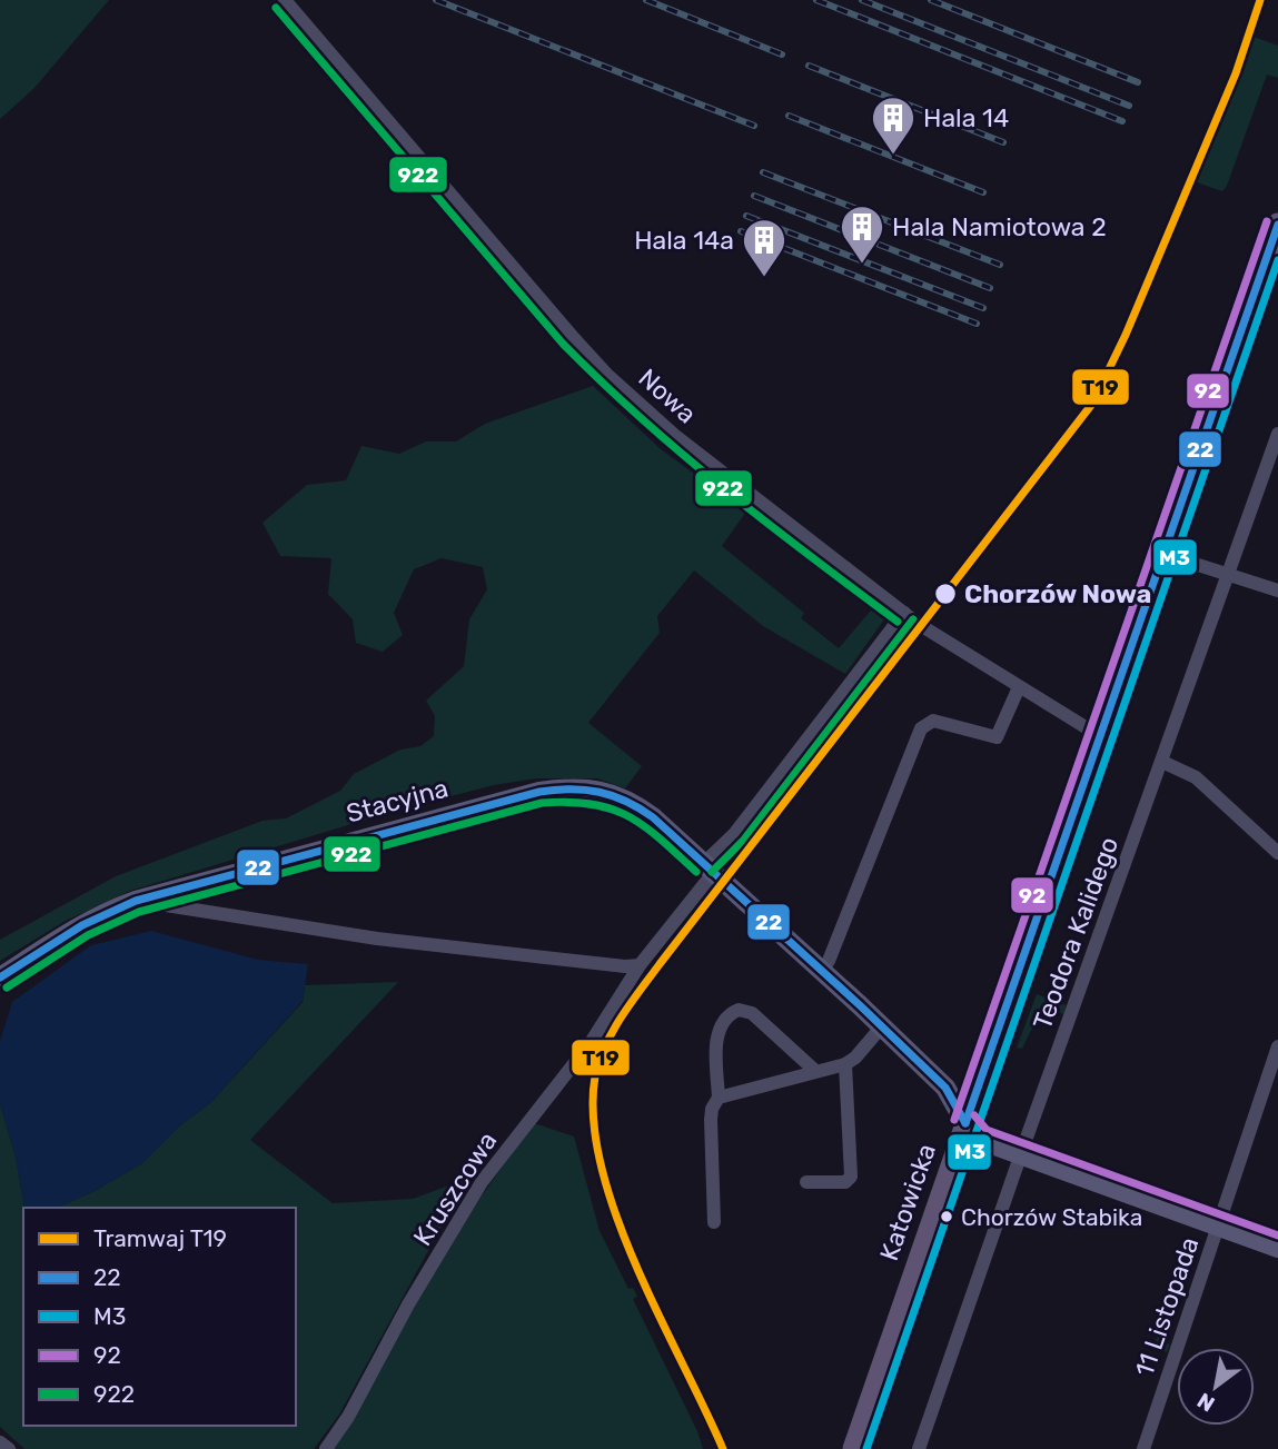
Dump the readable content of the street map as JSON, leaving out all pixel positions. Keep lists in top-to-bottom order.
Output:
{
  "streets": {
    "main road": ["Katowicka"],
    "street": [
      "Nowa",
      "Stacyjna",
      "Teodora Kalidego",
      "Kruszcowa",
      "11 Listopada"
    ]
  },
  "crossings": [
    ["Nowa", "Kruszcowa"],
    ["Nowa", "Katowicka"],
    ["Stacyjna", "Kruszcowa"],
    ["Stacyjna", "Katowicka"]
  ],
  "places": {
    "building": ["Hala 14", "Hala Namiotowa 2", "Hala 14a"],
    "other": ["Chorzów Nowa", "Chorzów Stabika"]
  },
  "lines": [
    "tram line T19",
    "transit line 922",
    "transit line 92",
    "transit line 22",
    "transit line M3"
  ],
  "legend": [
    "Tramwaj T19",
    "22",
    "M3",
    "92",
    "922"
  ],
  "north": "bottom left"
}
